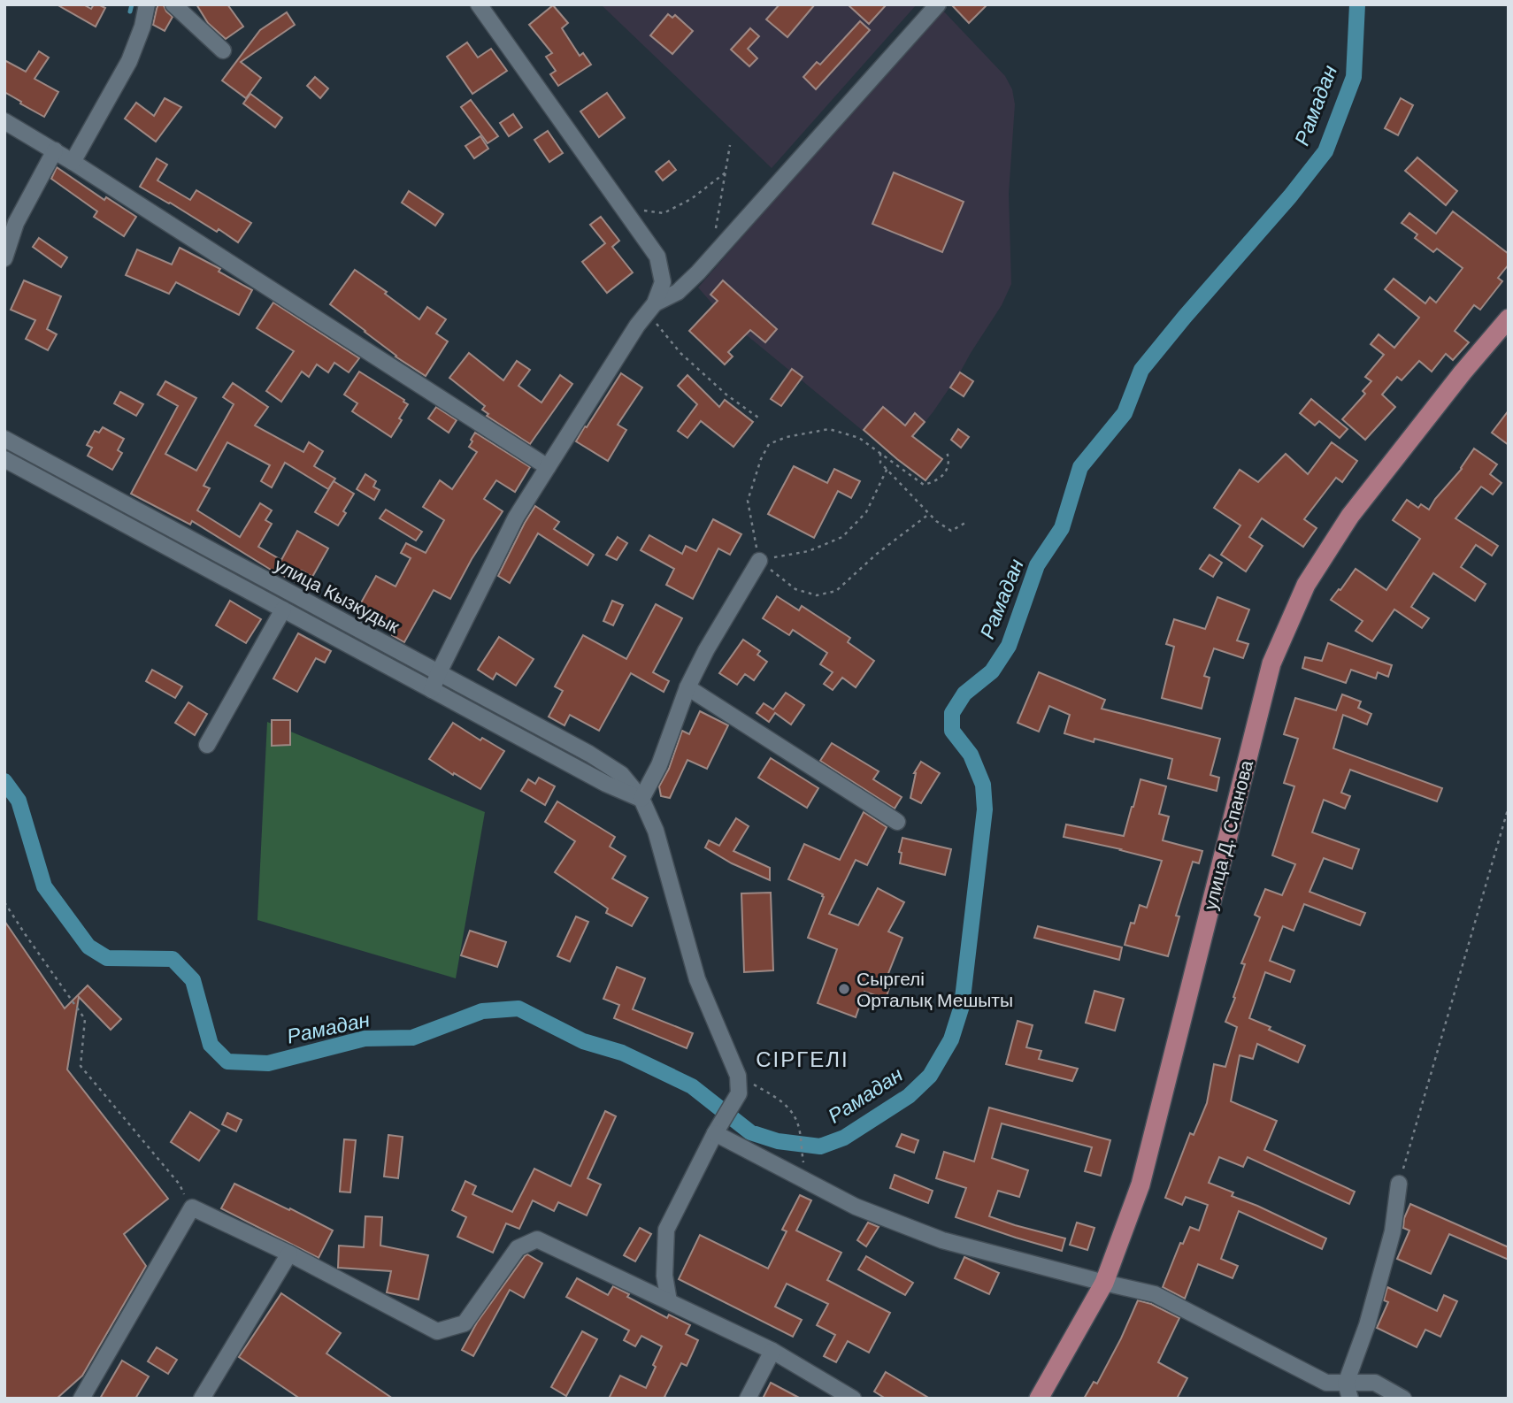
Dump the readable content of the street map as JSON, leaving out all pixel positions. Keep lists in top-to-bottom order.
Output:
{
  "streets": {
    "main road": ["улица Д. Спанова"],
    "street": ["улица Кызкудык"]
  },
  "districts": ["СІРГЕЛІ"],
  "water": ["Рамадан"],
  "places": ["Сыргелі Орталық Мешыты"]
}
